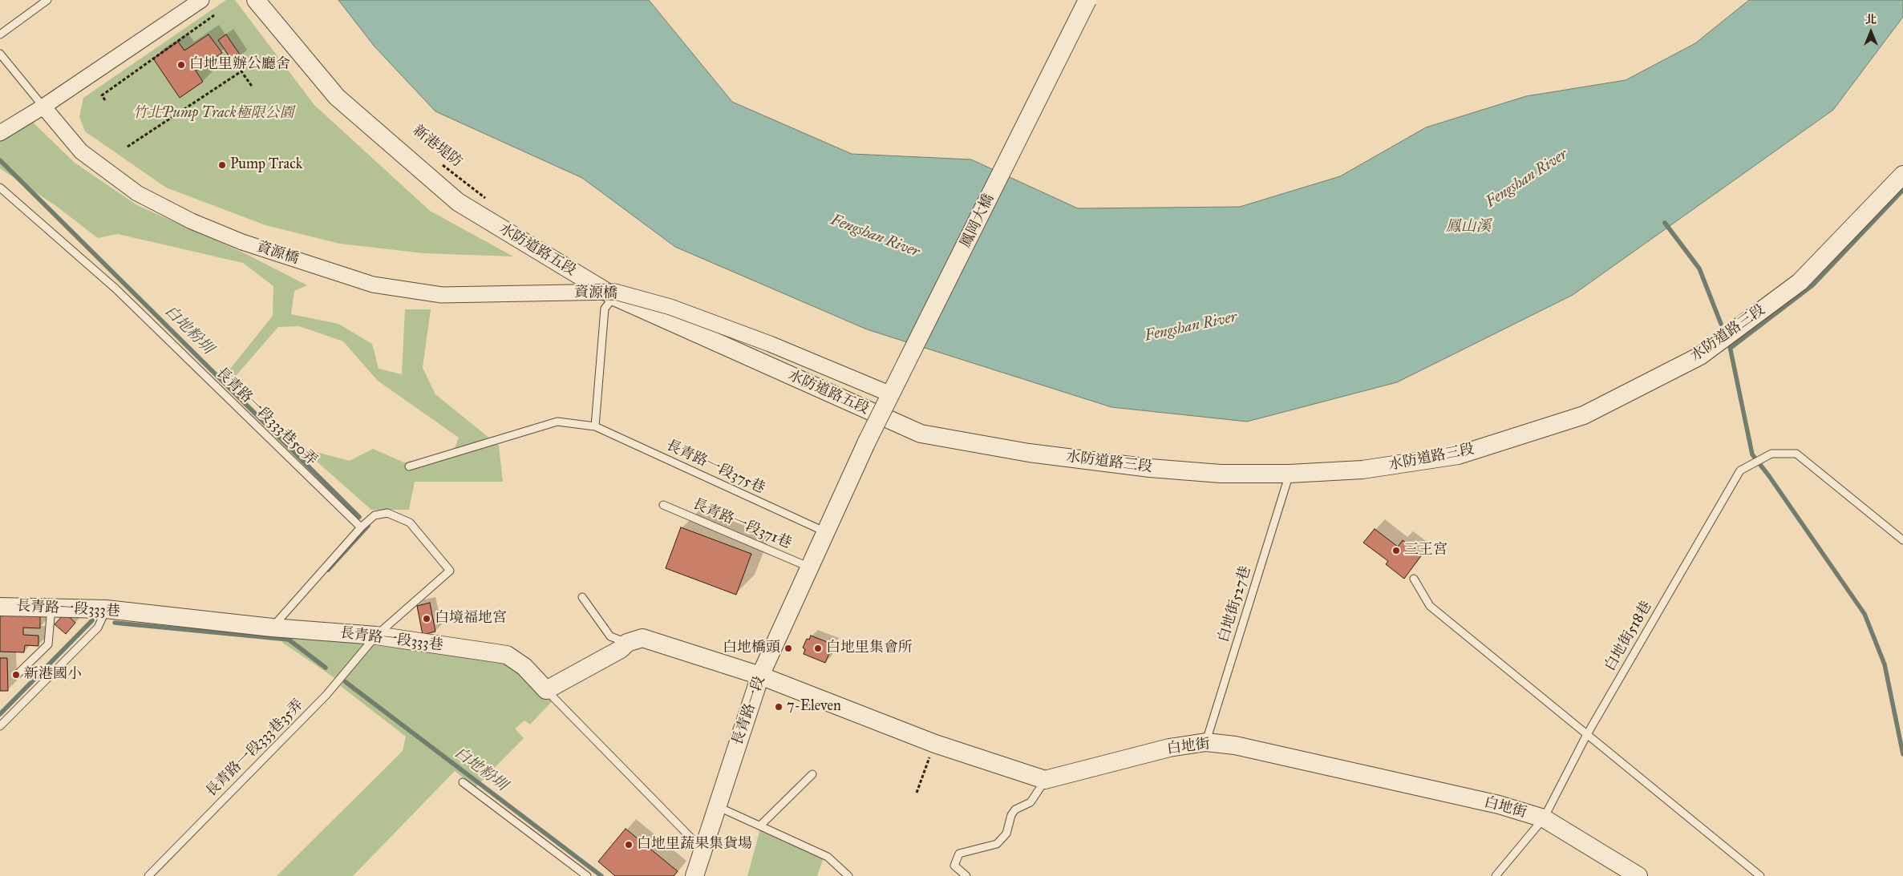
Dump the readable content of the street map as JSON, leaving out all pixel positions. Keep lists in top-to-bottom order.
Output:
{
  "streets": {
    "street": [
      "鳳岡大橋",
      "水防道路五段",
      "資源橋",
      "水防道路三段",
      "長青路一段333巷",
      "長青路一段",
      "白地街"
    ],
    "lane": [
      "長青路一段333巷50弄",
      "長青路一段375巷",
      "長青路一段371巷",
      "白地街527巷",
      "白地街518巷",
      "長青路一段333巷35弄"
    ],
    "path": ["新港堤防"]
  },
  "crossings": [
    ["鳳岡大橋", "資源橋"],
    ["鳳岡大橋", "長青路一段"],
    ["水防道路五段", "水防道路三段"],
    ["水防道路三段", "白地街527巷"],
    ["長青路一段333巷50弄", "長青路一段333巷35弄"],
    ["長青路一段375巷", "長青路一段"],
    ["長青路一段371巷", "長青路一段"],
    ["白地街527巷", "白地街"],
    ["長青路一段333巷", "長青路一段"],
    ["長青路一段333巷", "長青路一段333巷35弄"],
    ["白地街518巷", "白地街"]
  ],
  "water": ["Fengshan River", "鳳山溪", "白地粉圳"],
  "parks": ["竹北Pump Track極限公園"],
  "places": [
    "白地里辦公廳舍",
    "Pump Track",
    "三王宮",
    "白境福地宮",
    "白地橋頭",
    "白地里集會所",
    "新港國小",
    "7-Eleven",
    "白地里蔬果集貨場"
  ],
  "north": "top"
}
